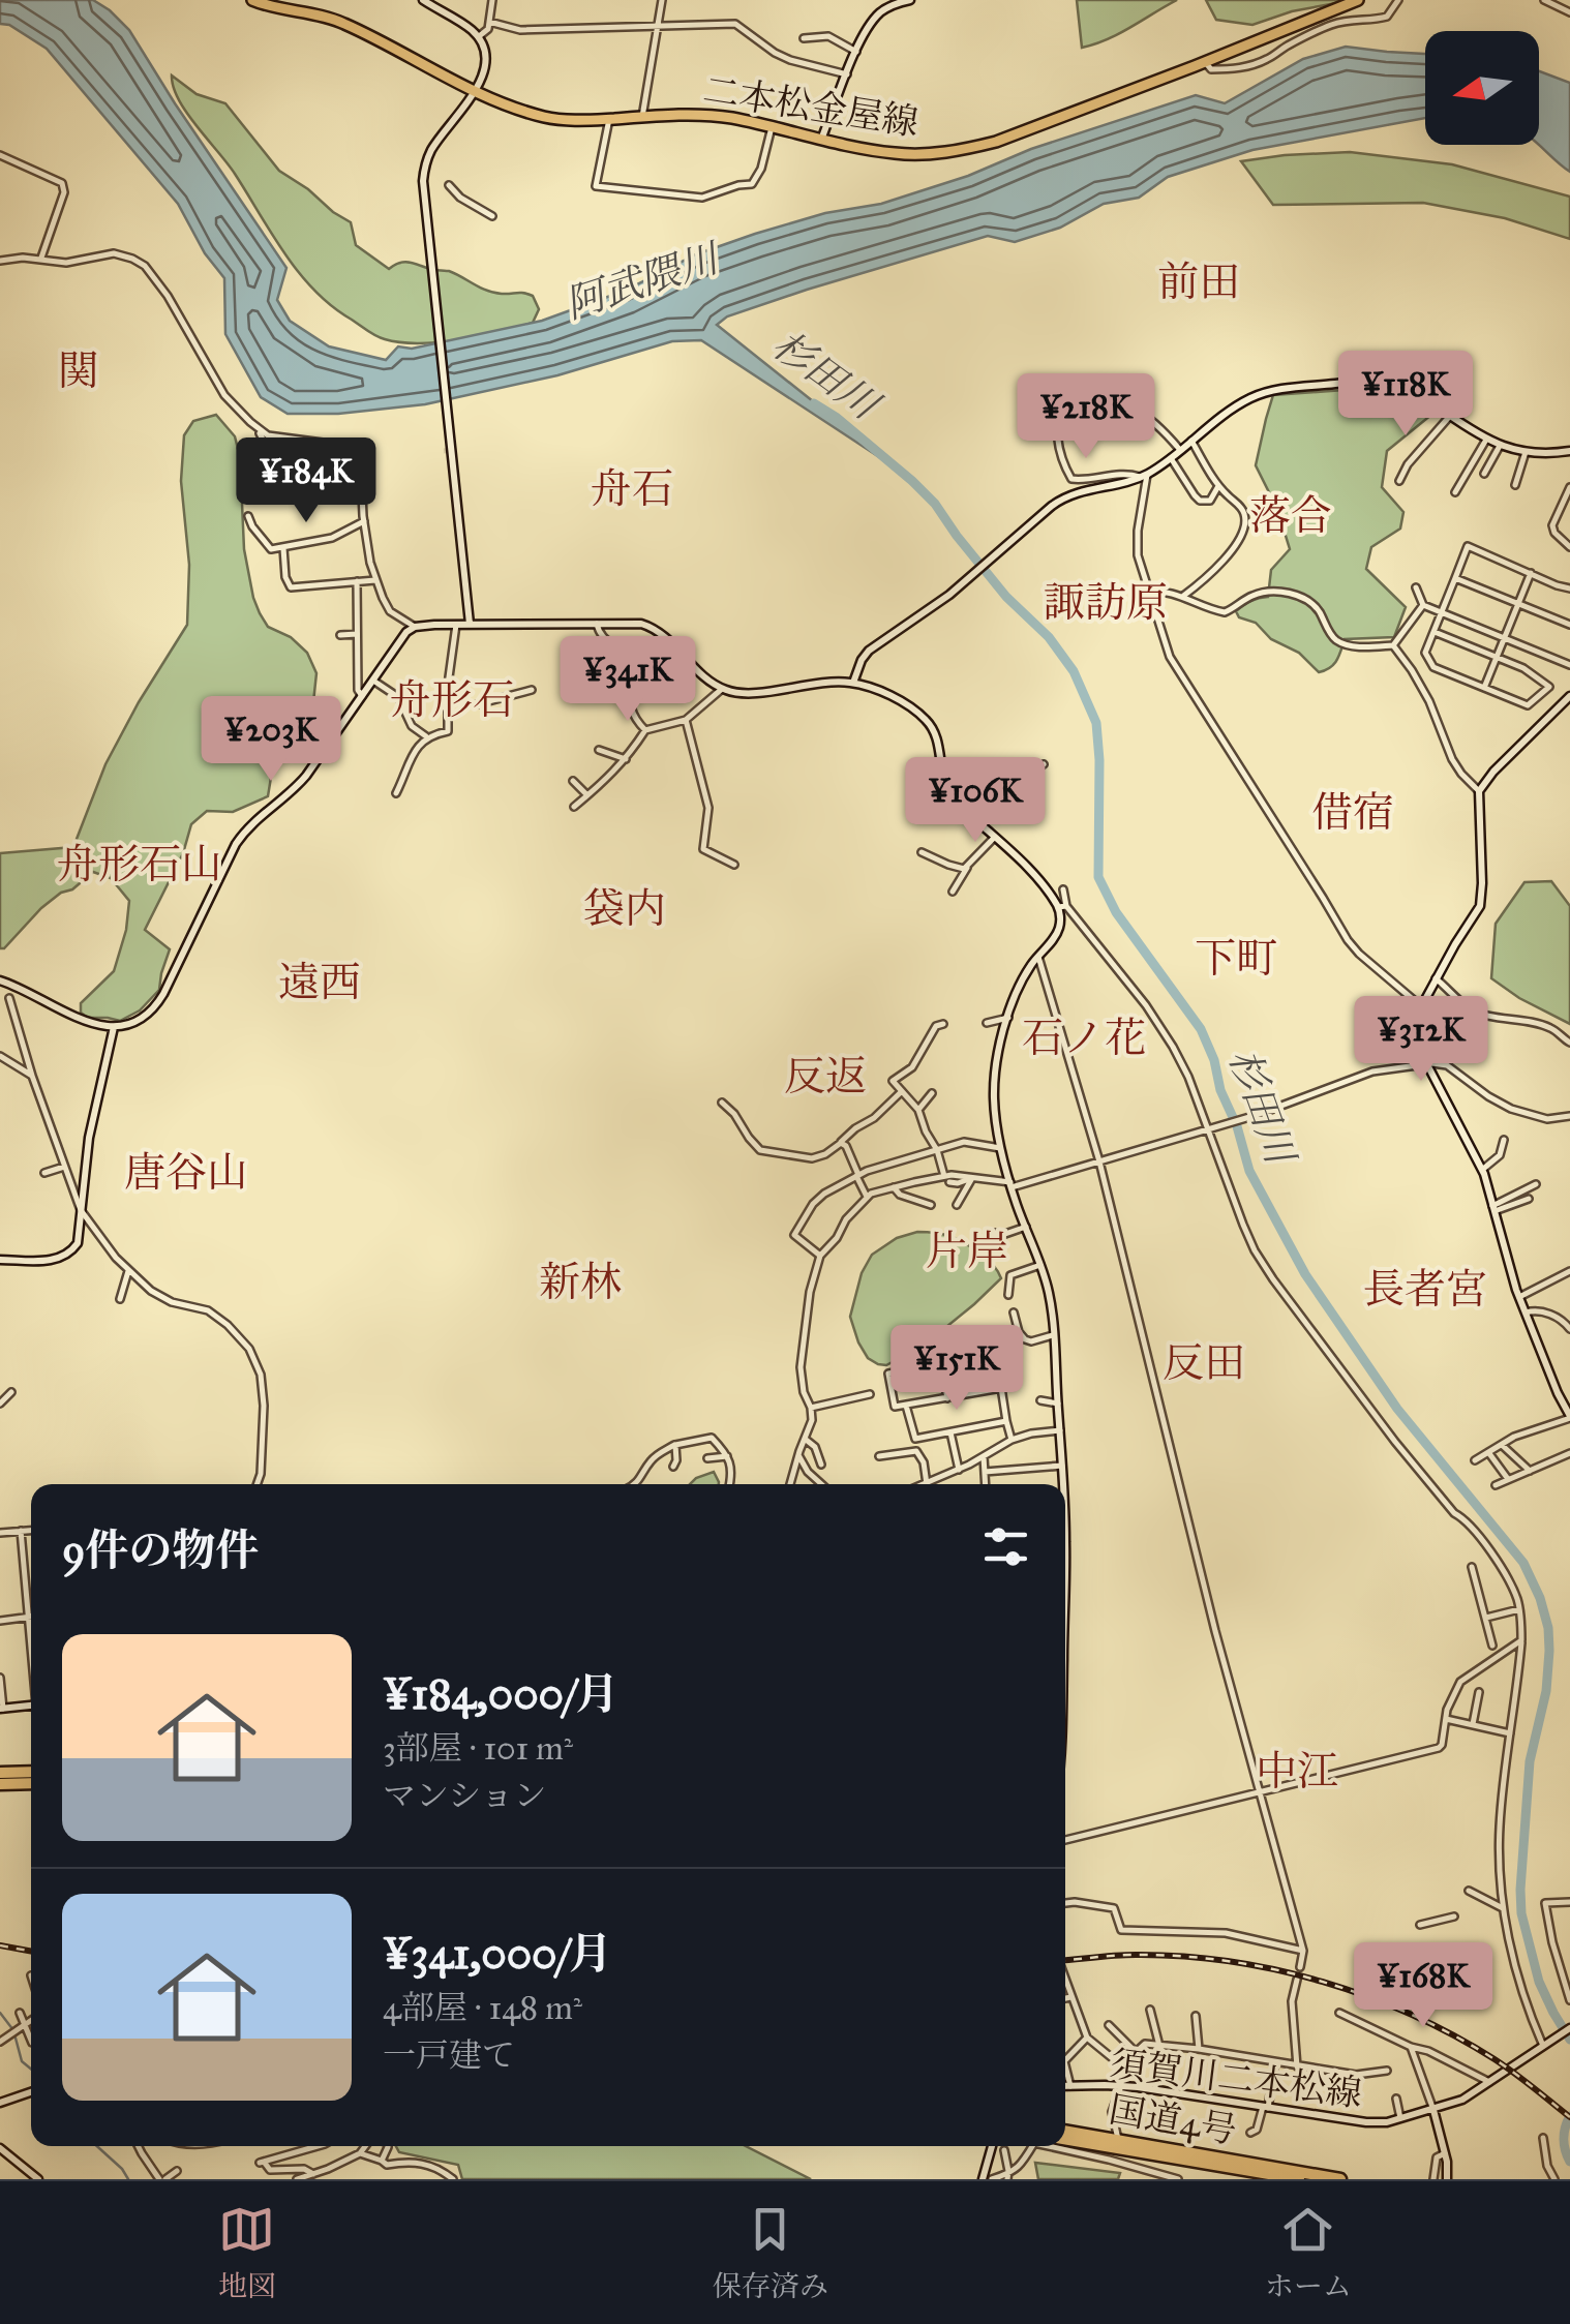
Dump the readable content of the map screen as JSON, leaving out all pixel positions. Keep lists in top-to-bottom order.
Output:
{
  "streets": {
    "highway": ["国道4号"],
    "main road": ["二本松金屋線"],
    "street": ["須賀川二本松線"]
  },
  "districts": [
    "前田",
    "関",
    "舟石",
    "落合",
    "諏訪原",
    "舟形石",
    "借宿",
    "舟形石山",
    "袋内",
    "下町",
    "遠西",
    "石ノ花",
    "反返",
    "唐谷山",
    "片岸",
    "新林",
    "長者宮",
    "反田",
    "中江"
  ],
  "water": ["阿武隈川", "杉田川"],
  "north": "left",
  "page": {
    "price": [
      "¥118K",
      "¥218K",
      "¥184K",
      "¥341K",
      "¥203K",
      "¥106K",
      "¥312K",
      "¥151K",
      "¥168K"
    ],
    "heading": "9件の物件",
    "list": [
      {
        "name": "¥184,000/月",
        "note": "3部屋 · 101 m² · マンション"
      },
      {
        "name": "¥341,000/月",
        "note": "4部屋 · 148 m² · 一戸建て"
      }
    ],
    "tabs": ["地図", "保存済み", "ホーム"]
  }
}
